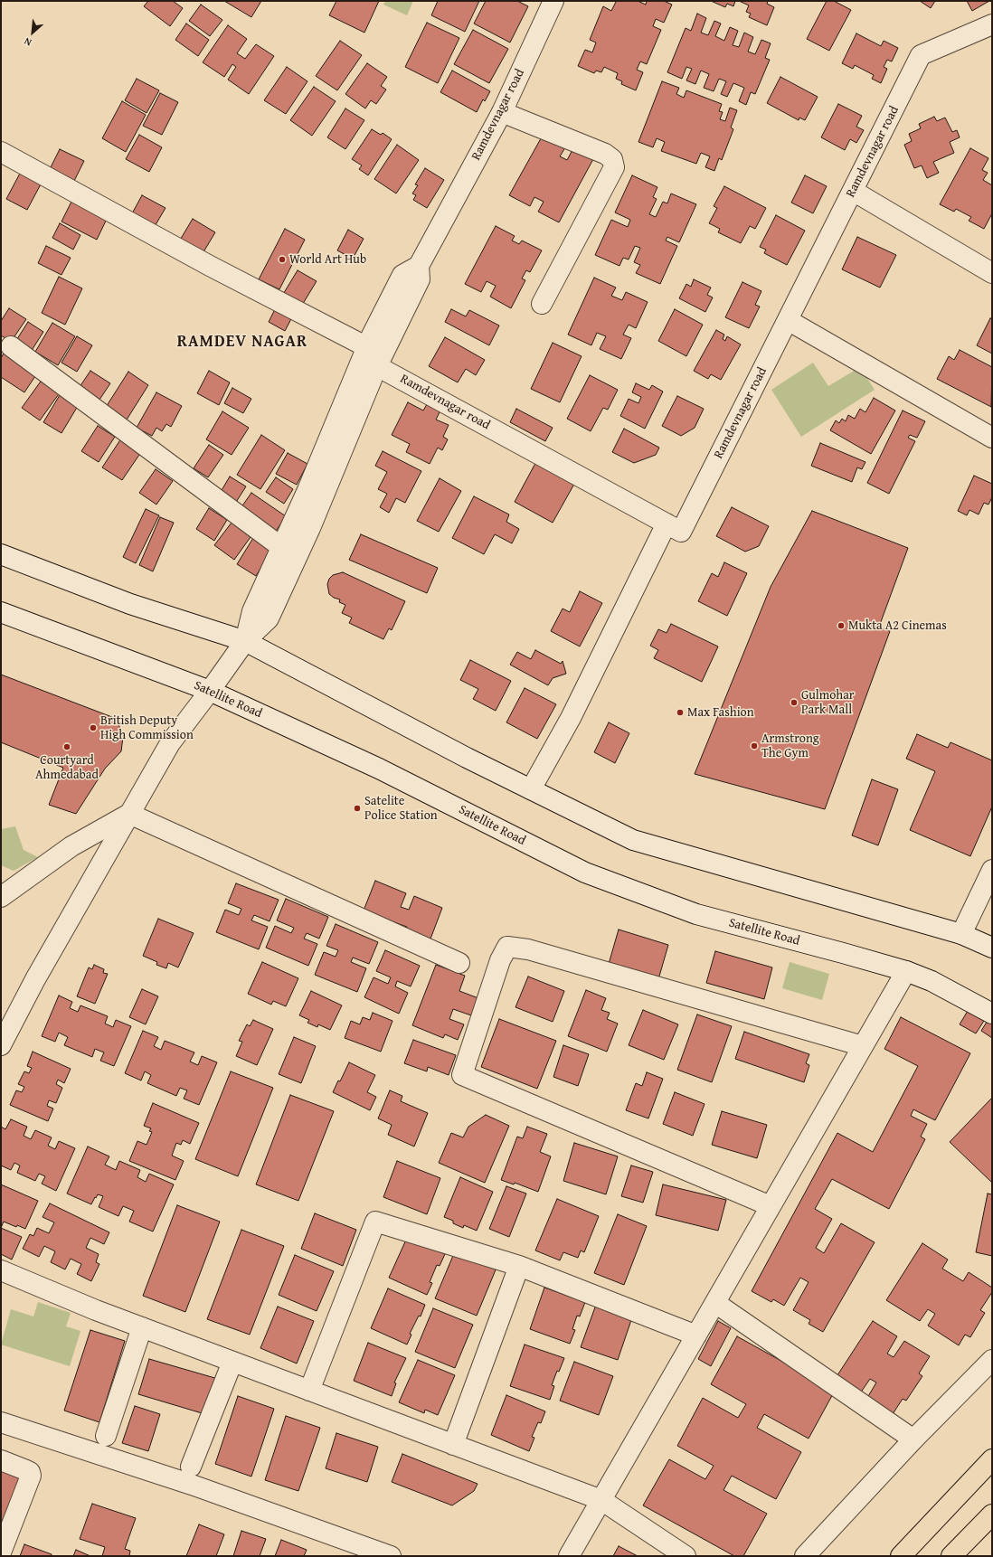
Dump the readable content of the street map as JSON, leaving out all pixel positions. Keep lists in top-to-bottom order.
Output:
{
  "streets": {
    "street": ["Ramdevnagar road", "Satellite Road"]
  },
  "crossings": [
    ["Ramdevnagar road", "Satellite Road"]
  ],
  "districts": ["RAMDEV NAGAR"],
  "places": [
    "World Art Hub",
    "Mukta A2 Cinemas",
    "Gulmohar Park Mall",
    "Max Fashion",
    "British Deputy High Commission",
    "Armstrong The Gym",
    "Courtyard Ahmedabad",
    "Satelite Police Station"
  ],
  "north": "bottom left"
}
